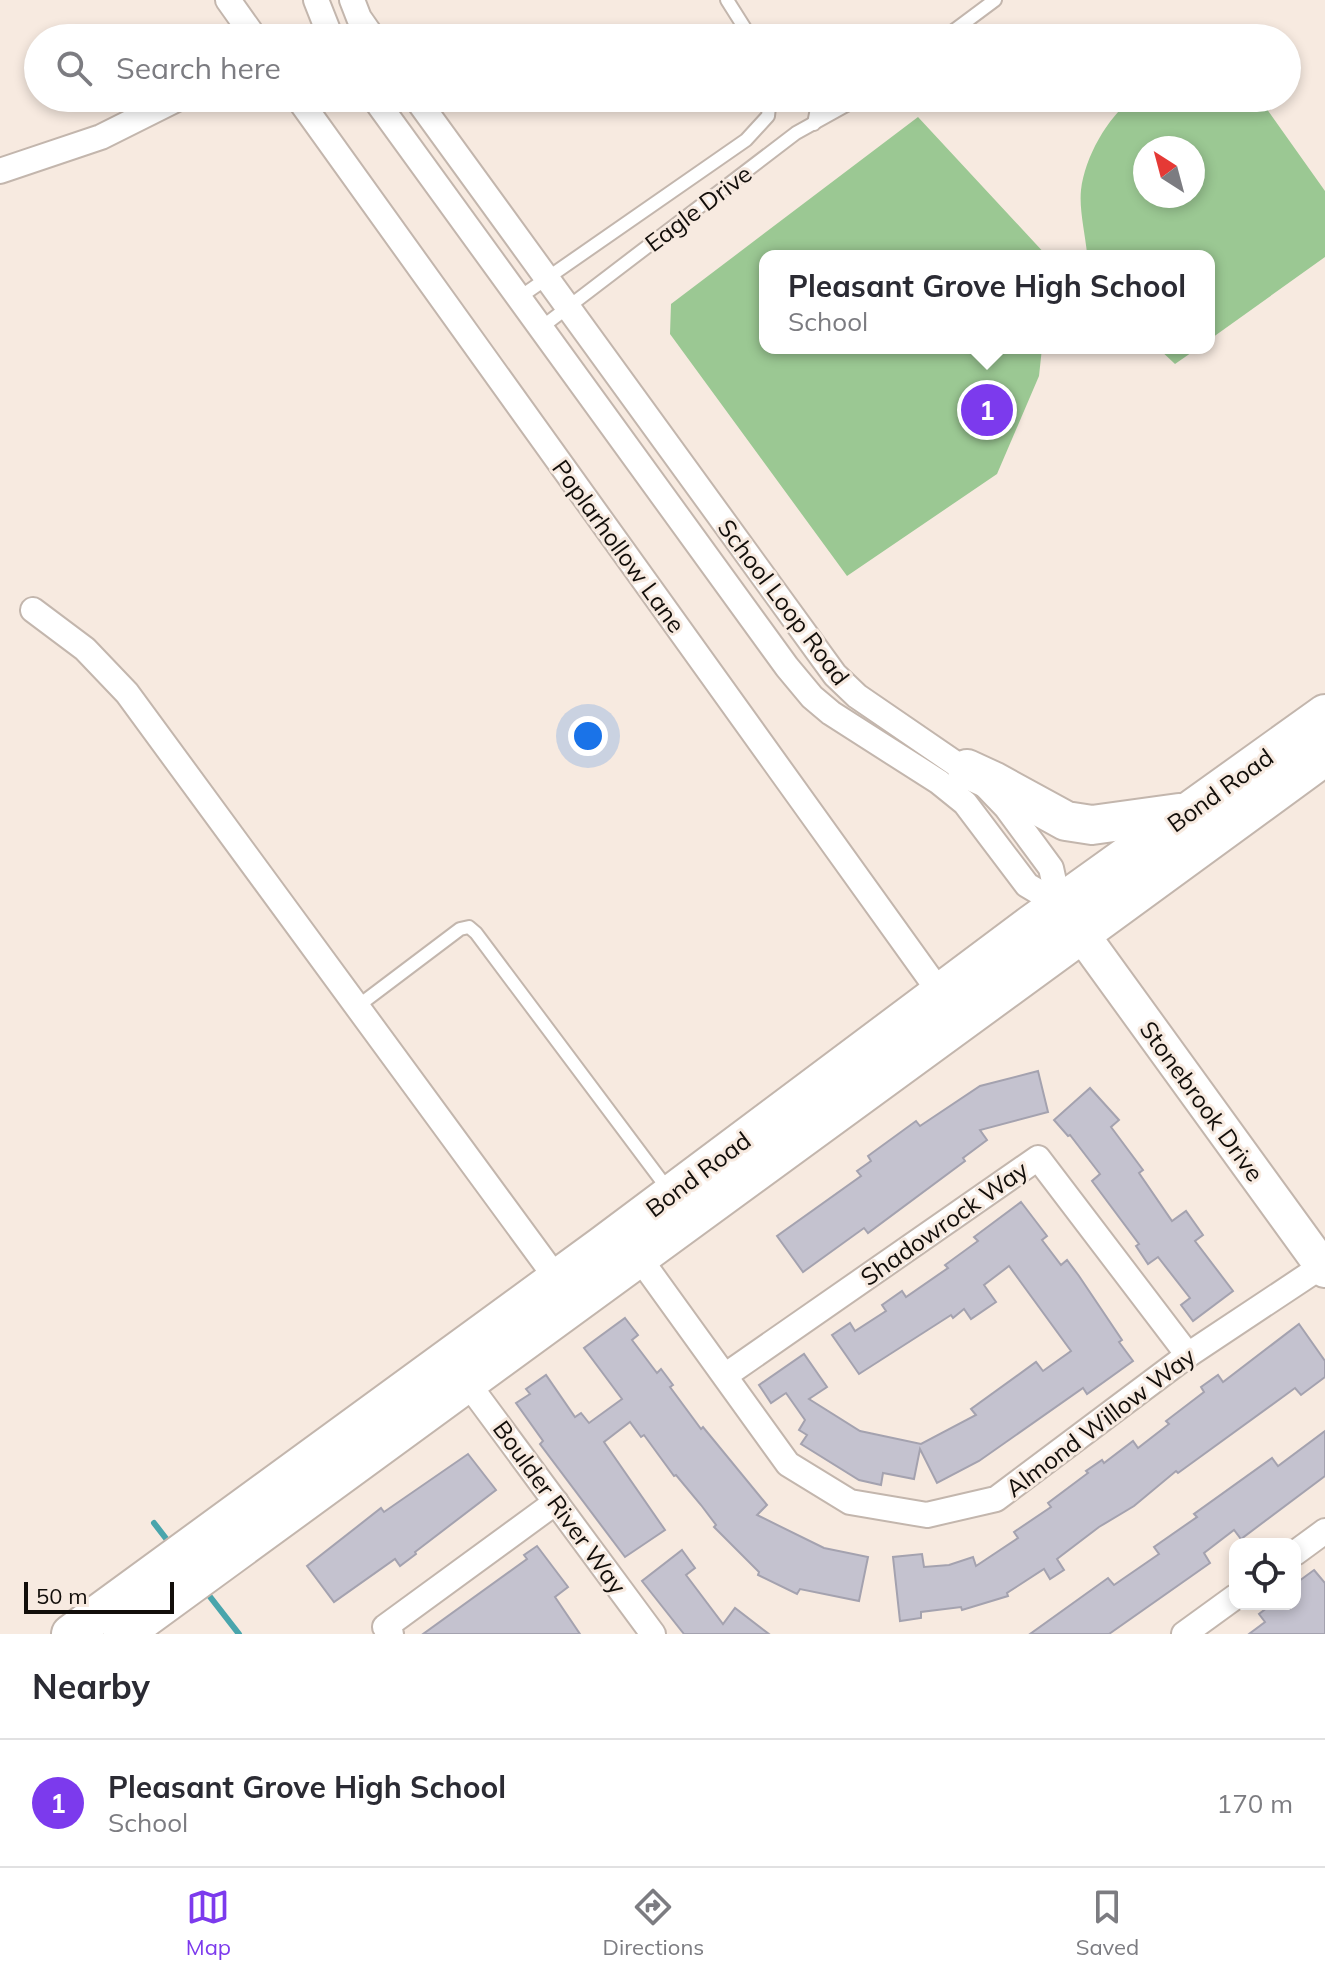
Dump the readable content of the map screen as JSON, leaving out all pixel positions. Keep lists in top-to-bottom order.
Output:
{
  "streets": {
    "main road": ["Bond Road"],
    "street": [
      "Poplarhollow Lane",
      "School Loop Road",
      "Stonebrook Drive",
      "Shadowrock Way",
      "Almond Willow Way",
      "Boulder River Way"
    ],
    "lane": ["Eagle Drive"]
  },
  "crossings": [
    ["Eagle Drive", "School Loop Road"],
    ["Poplarhollow Lane", "Bond Road"],
    ["School Loop Road", "Bond Road"],
    ["School Loop Road", "Stonebrook Drive"],
    ["Bond Road", "Stonebrook Drive"],
    ["Bond Road", "Almond Willow Way"],
    ["Bond Road", "Boulder River Way"],
    ["Stonebrook Drive", "Almond Willow Way"],
    ["Shadowrock Way", "Almond Willow Way"]
  ],
  "scale_bar": "50 m",
  "north": "top left",
  "page": {
    "search": "Search here",
    "popup": ["Pleasant Grove High School", "School"],
    "pins": "1",
    "scale": "50 m",
    "heading": "Nearby",
    "list": [
      {
        "mark": "1",
        "name": "Pleasant Grove High School",
        "note": "School",
        "value": "170 m"
      }
    ],
    "nav": ["Map", "Directions", "Saved"]
  }
}
